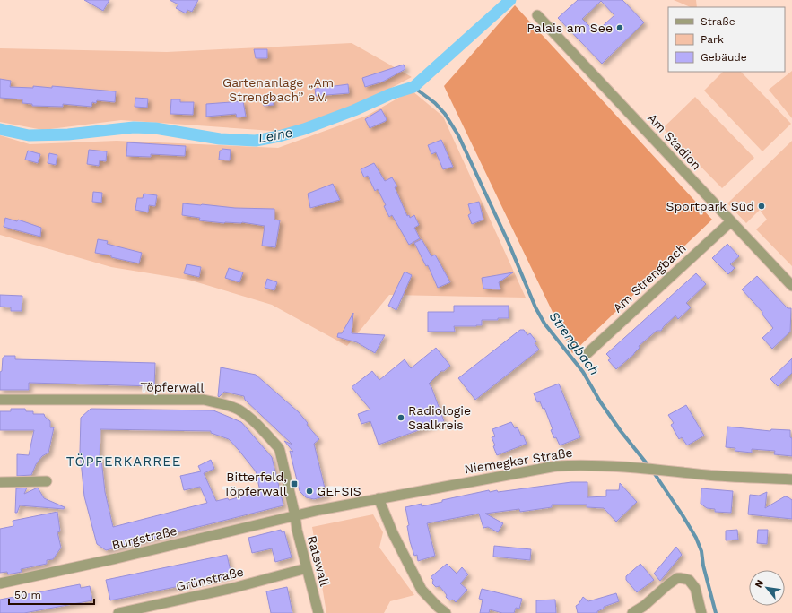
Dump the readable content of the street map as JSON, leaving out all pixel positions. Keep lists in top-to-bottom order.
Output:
{
  "streets": {
    "street": [
      "Am Stadion",
      "Am Strengbach",
      "Töpferwall",
      "Niemegker Straße",
      "Burgstraße",
      "Ratswall",
      "Grünstraße"
    ]
  },
  "crossings": [
    ["Am Stadion", "Am Strengbach"],
    ["Töpferwall", "Niemegker Straße"],
    ["Töpferwall", "Burgstraße"],
    ["Töpferwall", "Ratswall"],
    ["Niemegker Straße", "Burgstraße"],
    ["Niemegker Straße", "Ratswall"],
    ["Burgstraße", "Ratswall"],
    ["Ratswall", "Grünstraße"]
  ],
  "districts": ["TÖPFERKARREE"],
  "water": ["Leine", "Strengbach"],
  "parks": ["Gartenanlage „Am Strengbach” e.V."],
  "places": {
    "other": [
      "Palais am See",
      "Sportpark Süd",
      "Radiologie Saalkreis",
      "GEFSIS"
    ],
    "transit": ["Bitterfeld, Töpferwall"]
  },
  "legend": ["Straße", "Park", "Gebäude"],
  "scale_bar": "50 m",
  "north": "top left"
}
